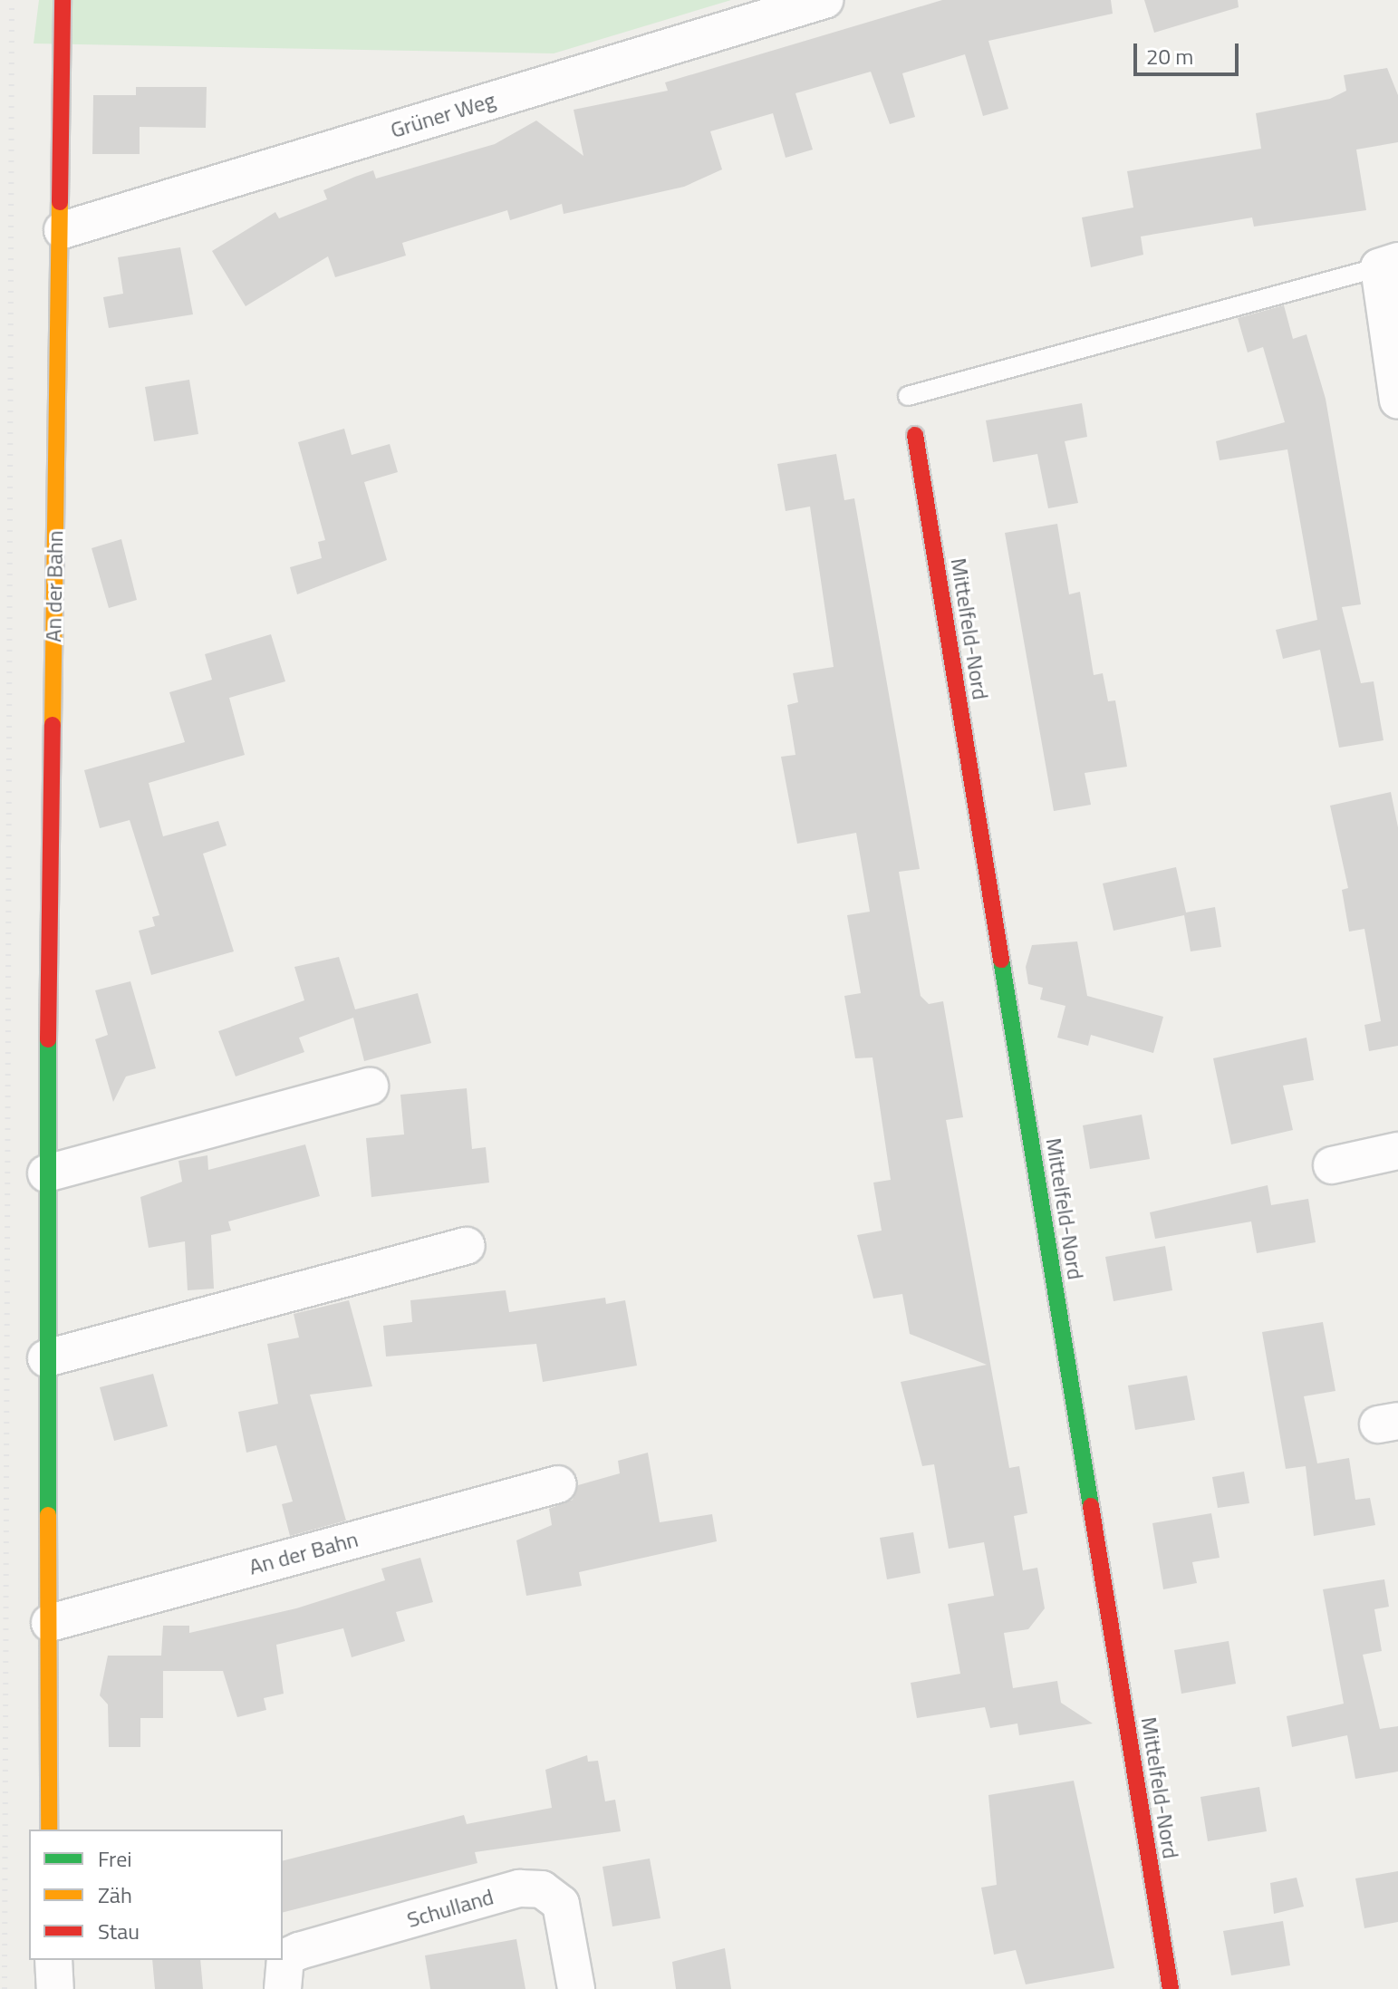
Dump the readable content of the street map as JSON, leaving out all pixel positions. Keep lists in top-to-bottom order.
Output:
{
  "streets": {
    "street": [
      "Grüner Weg",
      "An der Bahn",
      "Mittelfeld-Nord",
      "Schulland"
    ]
  },
  "crossings": [
    ["Grüner Weg", "An der Bahn"]
  ],
  "legend": ["Frei", "Zäh", "Stau"],
  "scale_bar": "20 m"
}
